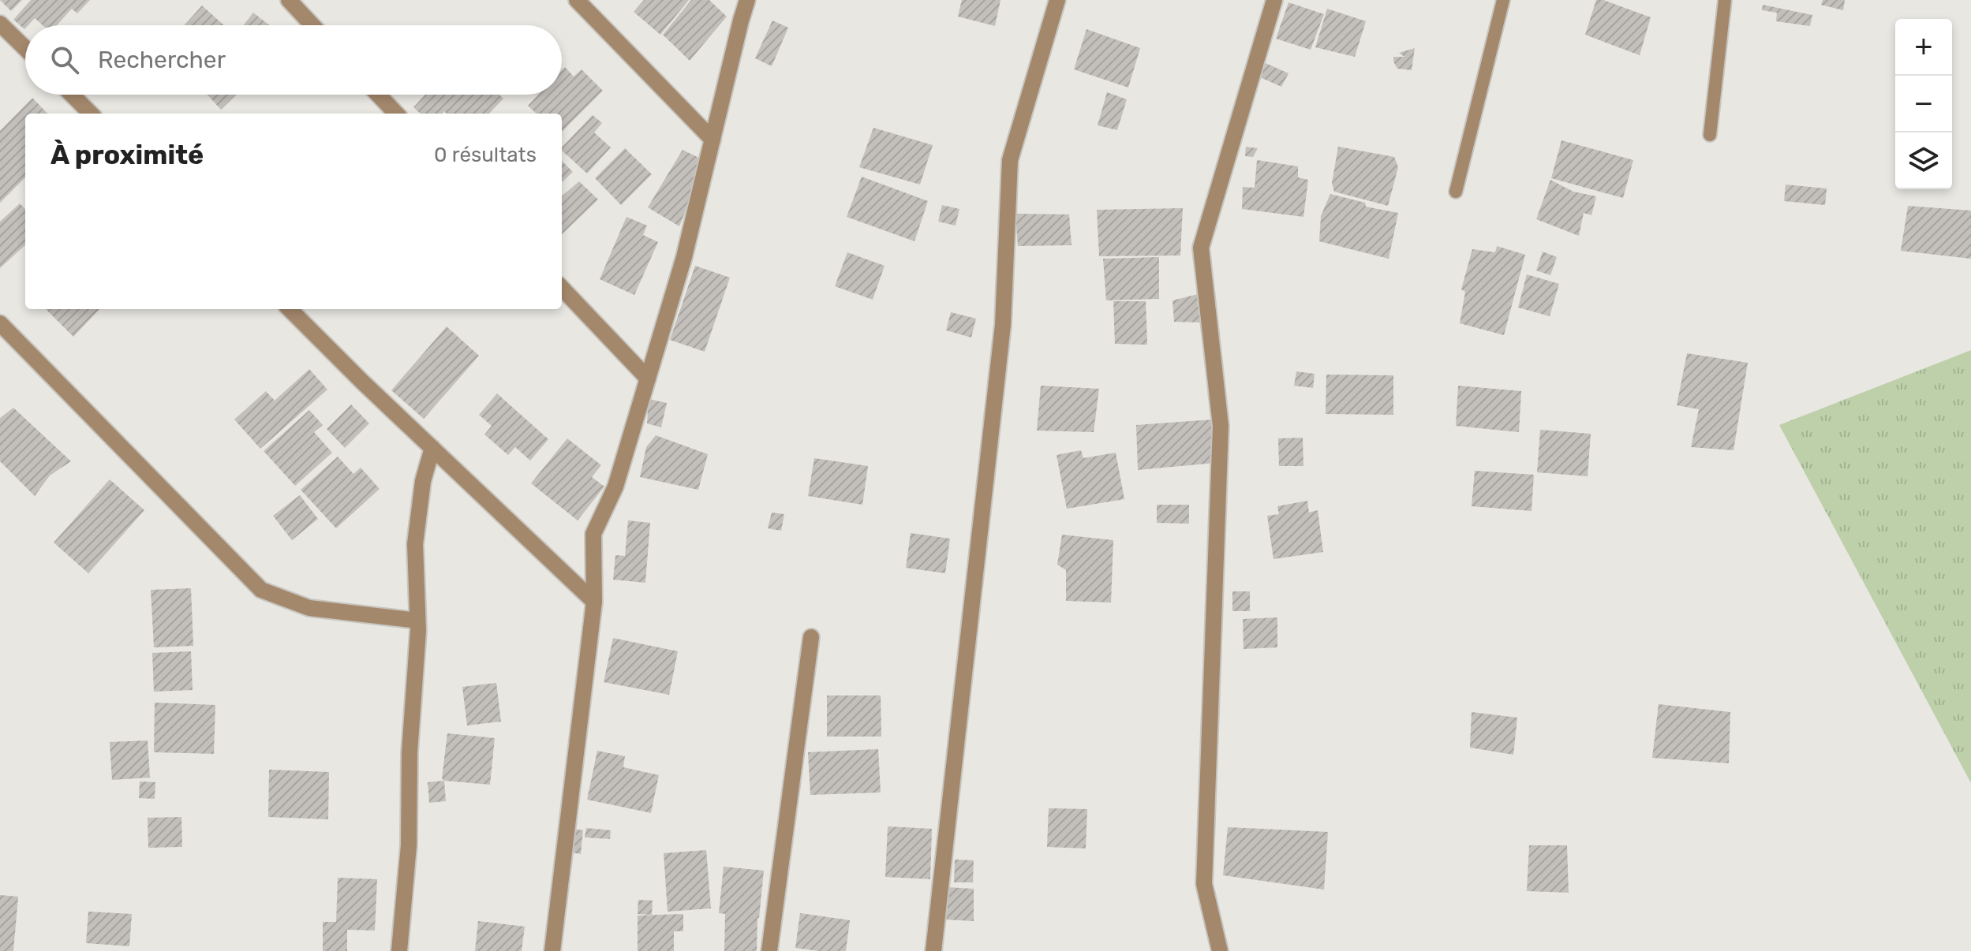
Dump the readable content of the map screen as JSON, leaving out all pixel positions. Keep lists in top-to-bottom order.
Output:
{
  "page": {
    "map_buttons": ["+", "−"],
    "search": "Rechercher",
    "heading": ["À proximité", "0 résultats"]
  }
}
